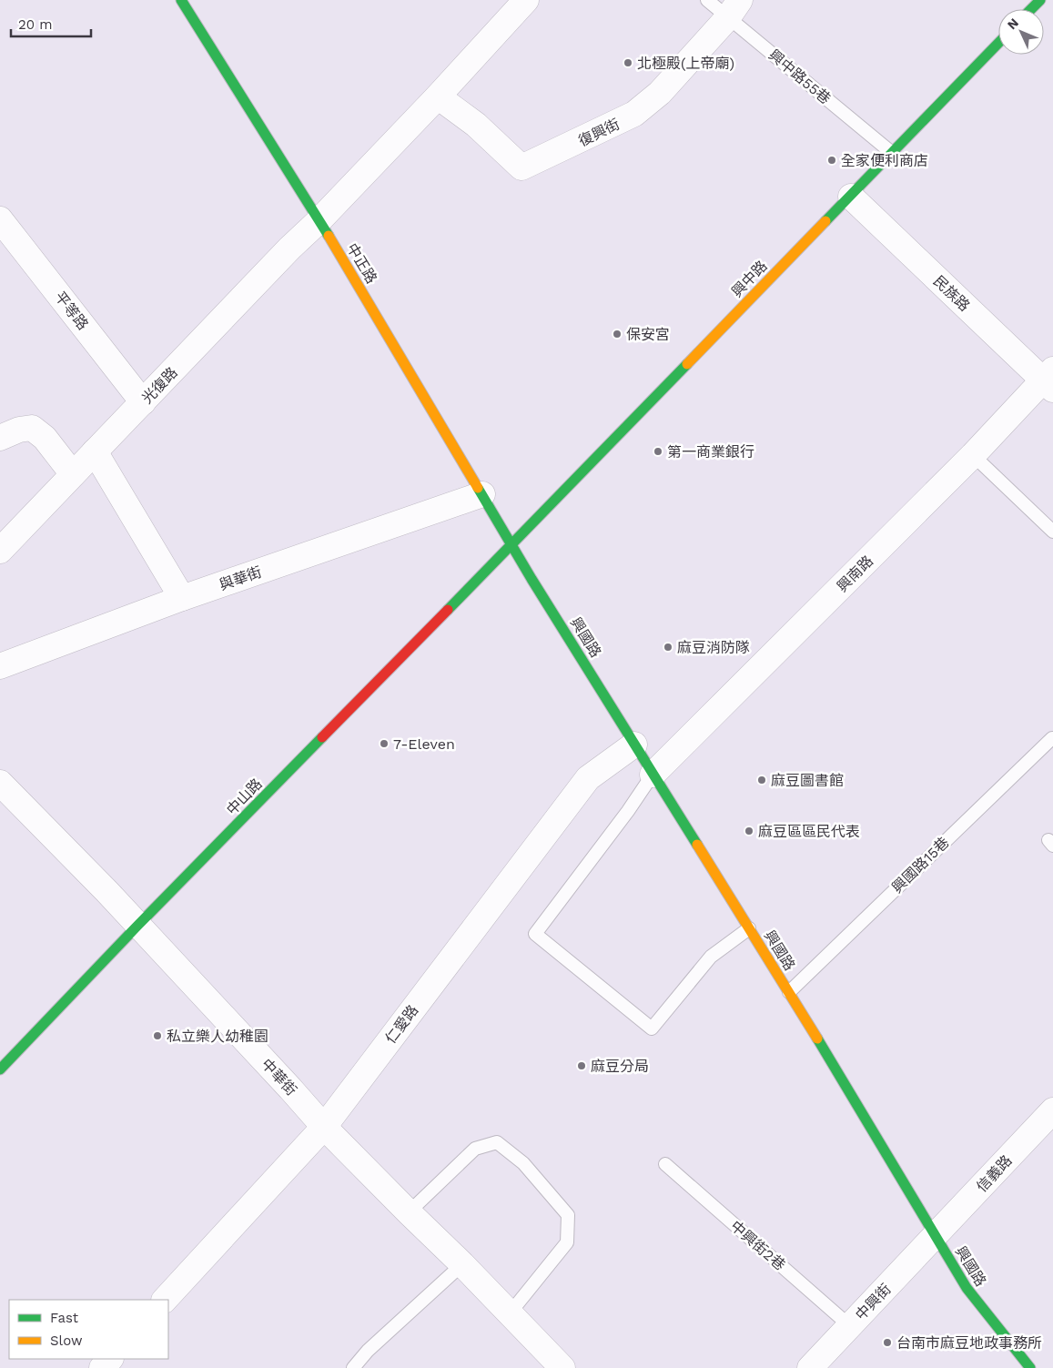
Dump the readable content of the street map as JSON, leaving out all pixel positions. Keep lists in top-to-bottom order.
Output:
{
  "streets": {
    "street": [
      "復興街",
      "中正路",
      "興中路",
      "民族路",
      "平等路",
      "光復路",
      "興南路",
      "與華街",
      "興國路",
      "中山路",
      "仁愛路",
      "中華街",
      "信義路",
      "中興街"
    ],
    "lane": ["興中路55巷", "興國路15巷", "中興街2巷"]
  },
  "crossings": [
    ["興中路55巷", "復興街"],
    ["興中路55巷", "興中路"],
    ["中正路", "興中路"],
    ["中正路", "光復路"],
    ["中正路", "與華街"],
    ["中正路", "興國路"],
    ["中正路", "中山路"],
    ["興中路", "民族路"],
    ["興中路", "興國路"],
    ["興中路", "中山路"],
    ["民族路", "興南路"],
    ["平等路", "光復路"],
    ["興南路", "興國路"],
    ["興國路", "中山路"],
    ["興國路", "興國路15巷"],
    ["興國路", "仁愛路"],
    ["興國路", "信義路"],
    ["興國路", "中興街"],
    ["中山路", "中華街"],
    ["仁愛路", "中華街"],
    ["信義路", "中興街"],
    ["中興街2巷", "中興街"]
  ],
  "places": [
    "北極殿(上帝廟)",
    "全家便利商店",
    "保安宮",
    "第一商業銀行",
    "麻豆消防隊",
    "7-Eleven",
    "麻豆圖書館",
    "麻豆區區民代表",
    "私立樂人幼稚園",
    "麻豆分局",
    "台南市麻豆地政事務所"
  ],
  "legend": ["Fast", "Slow"],
  "scale_bar": "20 m",
  "north": "top left"
}
